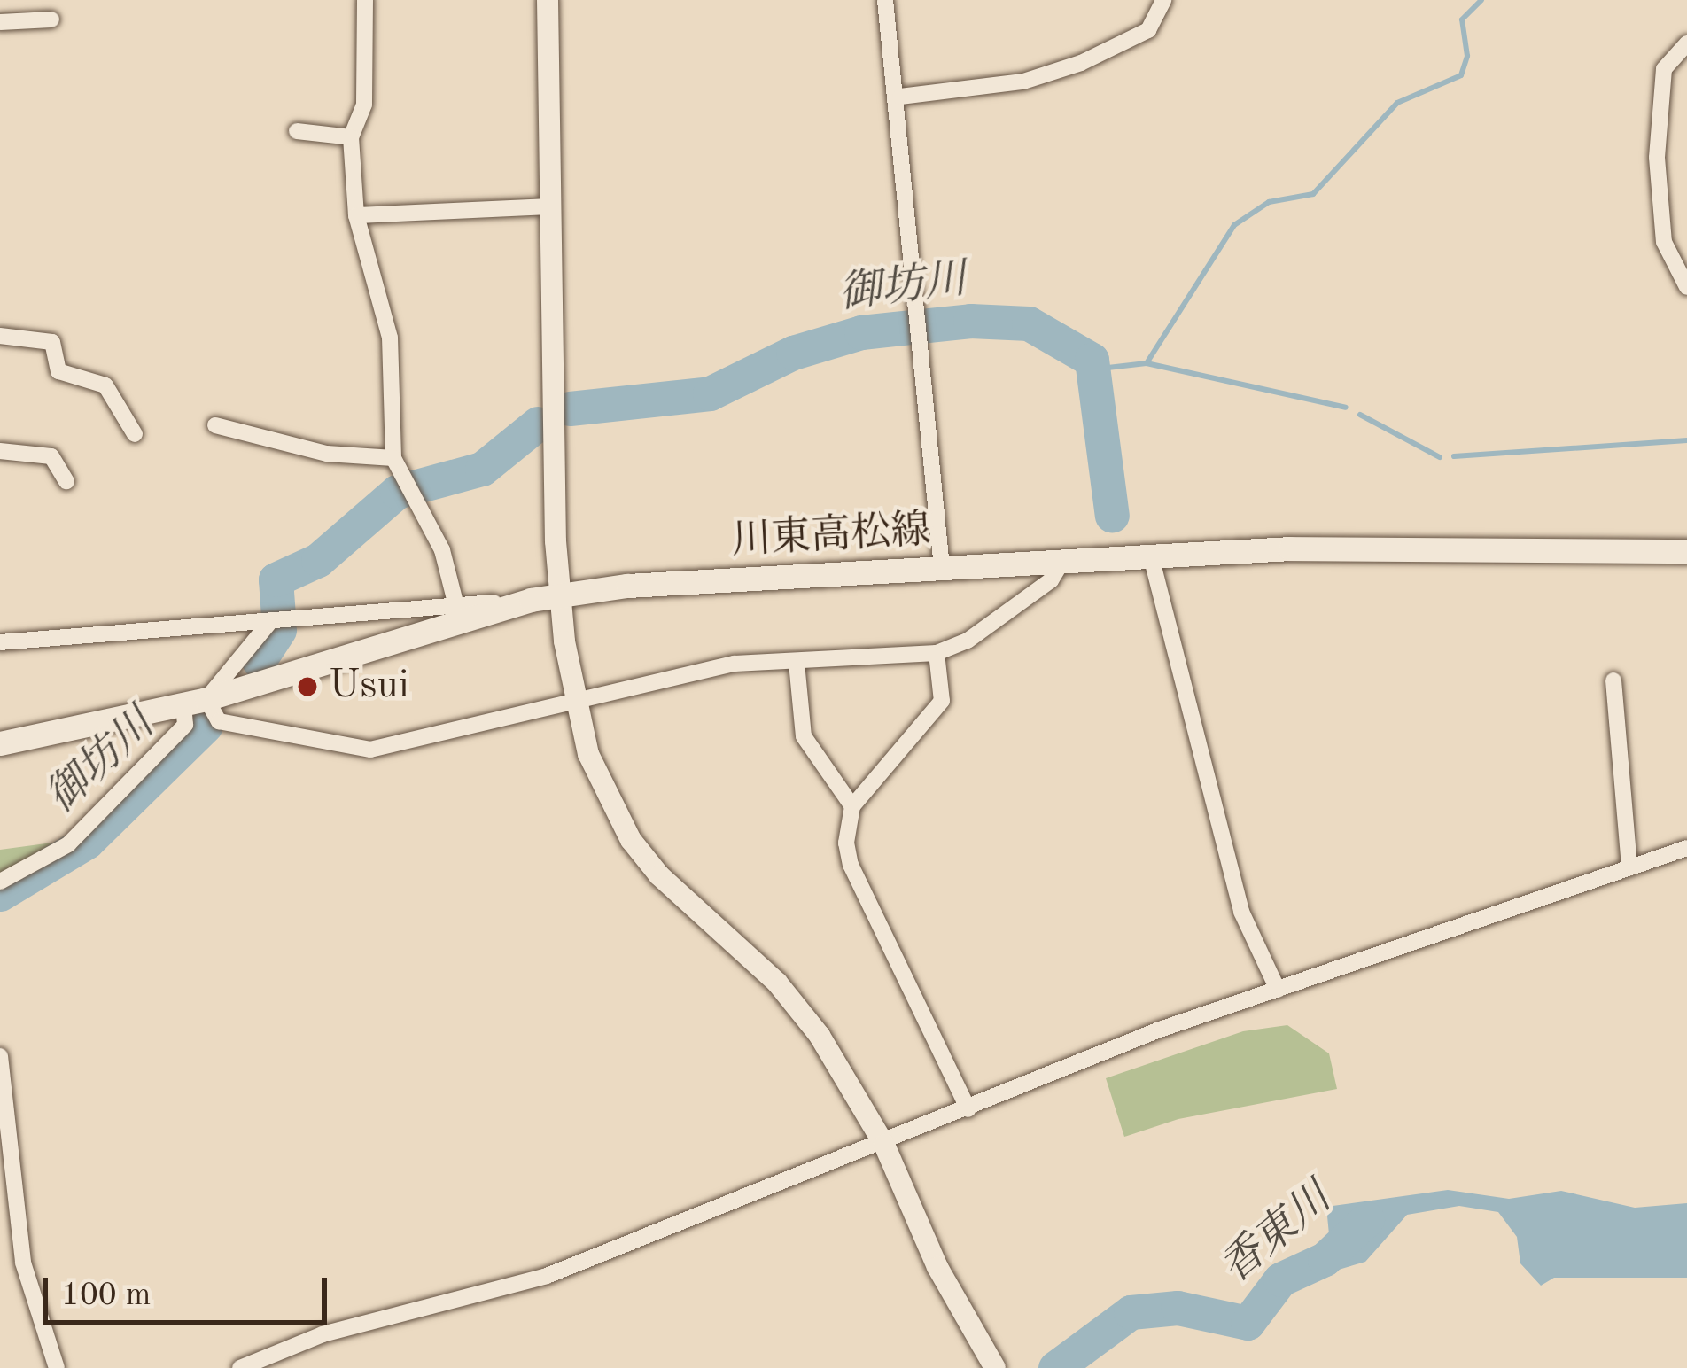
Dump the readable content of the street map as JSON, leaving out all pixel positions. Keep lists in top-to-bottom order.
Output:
{
  "streets": {
    "main road": ["川東高松線"]
  },
  "water": ["御坊川", "香東川"],
  "places": ["Usui"],
  "scale_bar": "100 m"
}
